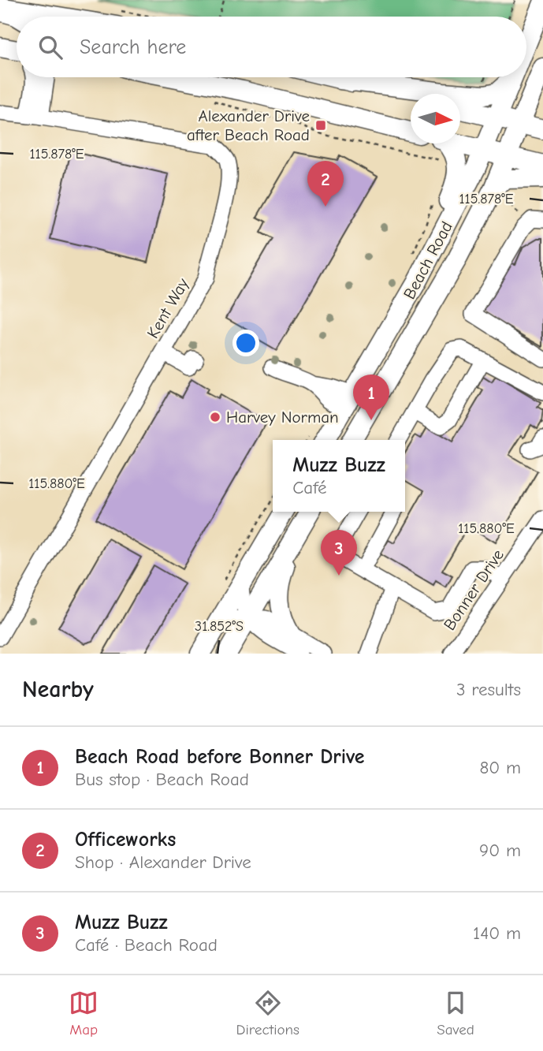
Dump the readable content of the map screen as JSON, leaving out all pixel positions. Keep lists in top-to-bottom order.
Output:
{
  "streets": {
    "main road": ["Beach Road"],
    "street": ["Kent Way", "Bonner Drive"]
  },
  "places": {
    "transit": ["Alexander Drive after Beach Road"],
    "other": ["Harvey Norman"]
  },
  "north": "right",
  "page": {
    "search": "Search here",
    "pins": ["2", "1", "3"],
    "popup": ["Muzz Buzz", "Café"],
    "heading": ["Nearby", "3 results"],
    "list": [
      {
        "mark": "1",
        "name": "Beach Road before Bonner Drive",
        "note": "Bus stop · Beach Road",
        "value": "80 m"
      },
      {
        "mark": "2",
        "name": "Officeworks",
        "note": "Shop · Alexander Drive",
        "value": "90 m"
      },
      {
        "mark": "3",
        "name": "Muzz Buzz",
        "note": "Café · Beach Road",
        "value": "140 m"
      }
    ],
    "nav": ["Map", "Directions", "Saved"]
  },
  "coordinates": ["115.878°E", "115.880°E", "31.852°S"]
}
